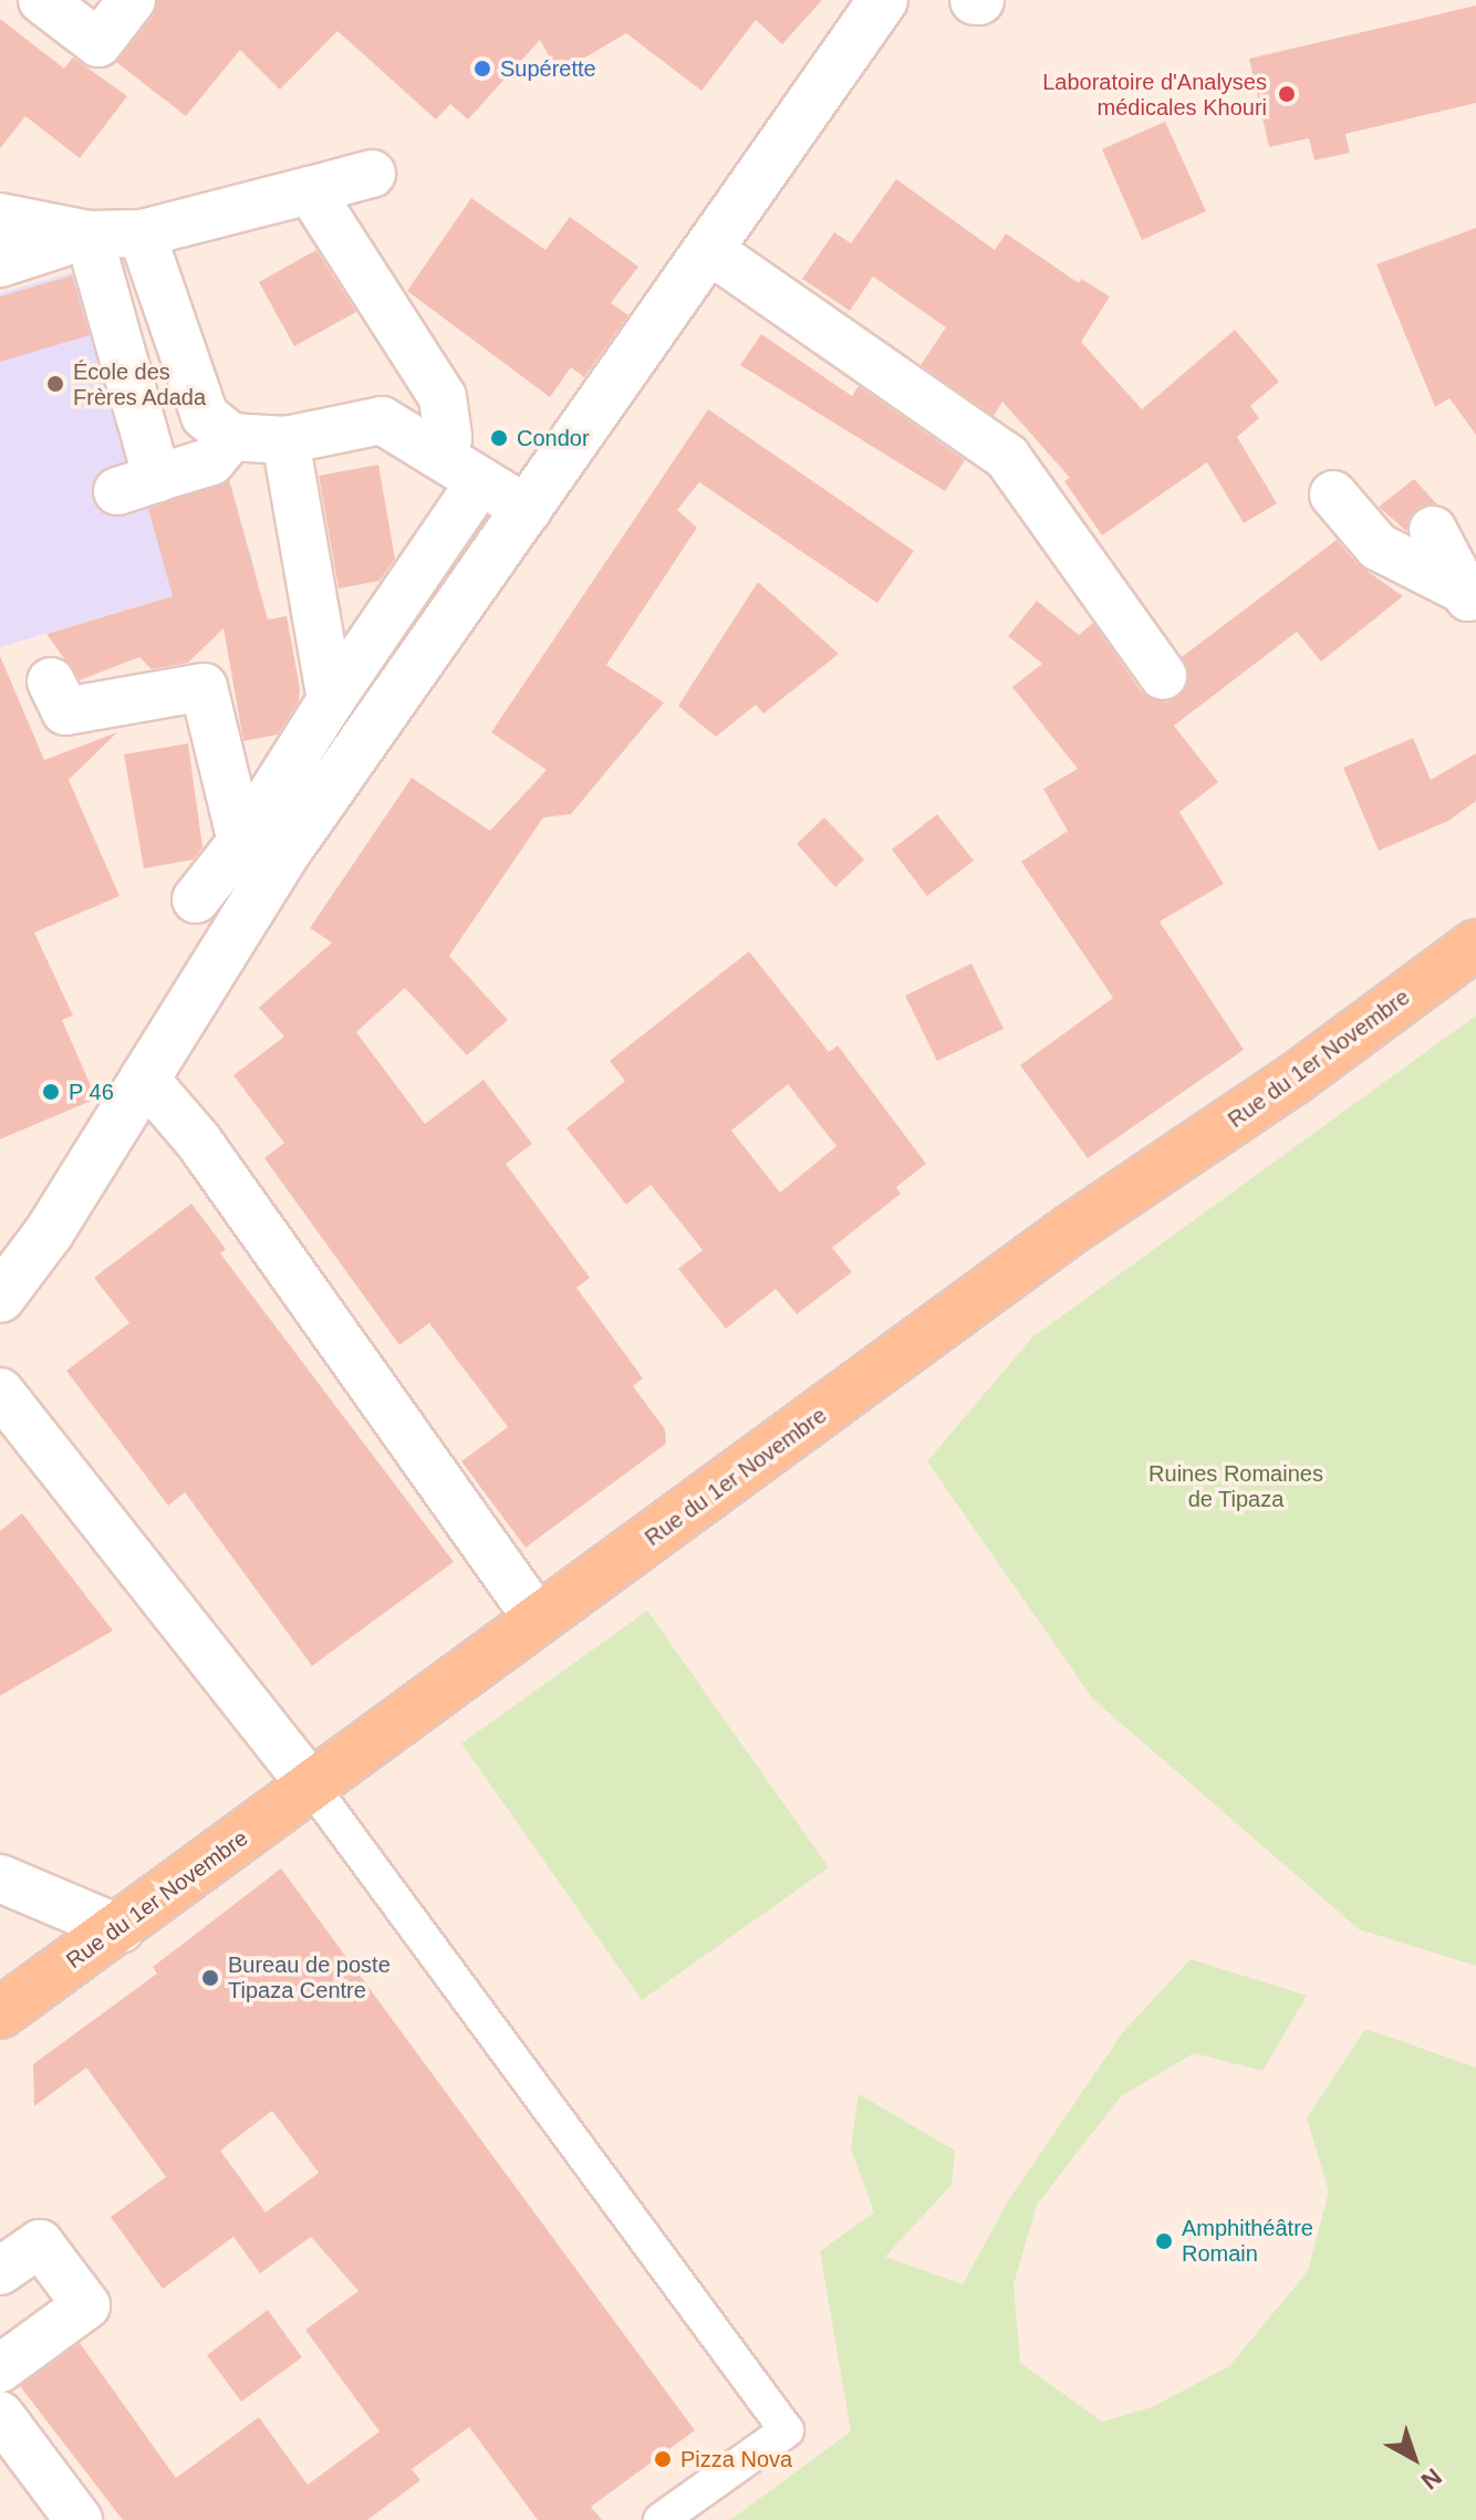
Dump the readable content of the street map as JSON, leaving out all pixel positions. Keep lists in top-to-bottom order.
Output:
{
  "streets": {
    "main road": ["Rue du 1er Novembre"]
  },
  "parks": ["Ruines Romaines de Tipaza"],
  "places": [
    "Supérette",
    "Laboratoire d'Analyses médicales Khouri",
    "École des Frères Adada",
    "Condor",
    "P 46",
    "Bureau de poste Tipaza Centre",
    "Amphithéâtre Romain",
    "Pizza Nova"
  ],
  "north": "bottom right"
}
